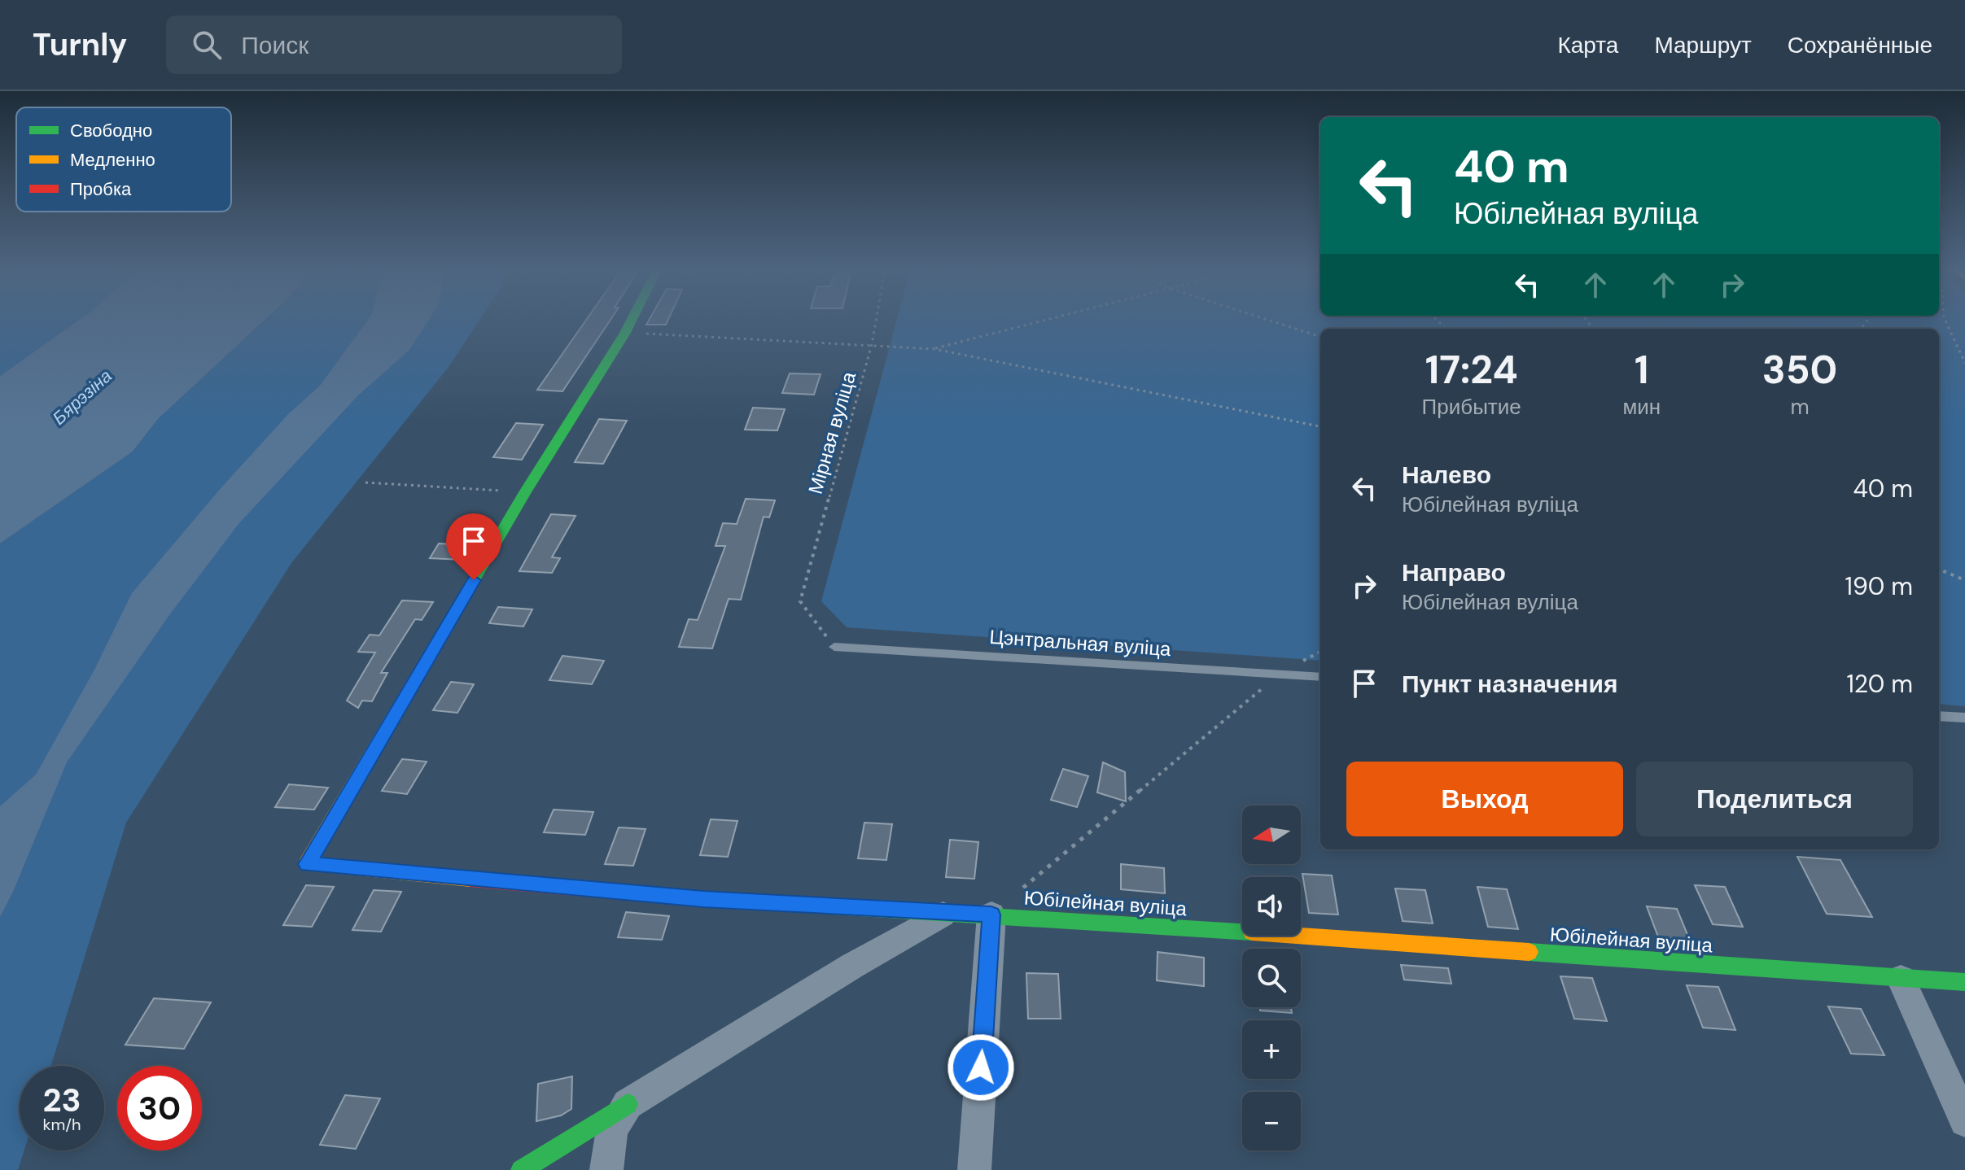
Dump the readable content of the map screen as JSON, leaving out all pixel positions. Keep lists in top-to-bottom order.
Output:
{
  "streets": {
    "street": ["Юбілейная вуліца"],
    "lane": ["Цэнтральная вуліца"],
    "path": ["Мірная вуліца"]
  },
  "crossings": [
    ["Мірная вуліца", "Цэнтральная вуліца"]
  ],
  "water": ["Бярэзіна"],
  "legend": ["Свободно", "Медленно", "Пробка"],
  "north": "left",
  "page": {
    "header": "Turnly",
    "search": "Поиск",
    "nav": ["Карта", "Маршрут", "Сохранённые"],
    "turn": ["40 m", "Юбілейная вуліца"],
    "eta": [
      "17:24",
      "Прибытие",
      "1",
      "мин",
      "350",
      "m"
    ],
    "list": [
      {
        "name": "Налево",
        "note": "Юбілейная вуліца",
        "value": "40 m"
      },
      {
        "name": "Направо",
        "note": "Юбілейная вуліца",
        "value": "190 m"
      },
      {
        "name": "Пункт назначения",
        "value": "120 m"
      }
    ],
    "buttons": ["Выход", "Поделиться"],
    "map_buttons": ["+", "−"],
    "speed": "23 km/h",
    "limit": "30"
  }
}
